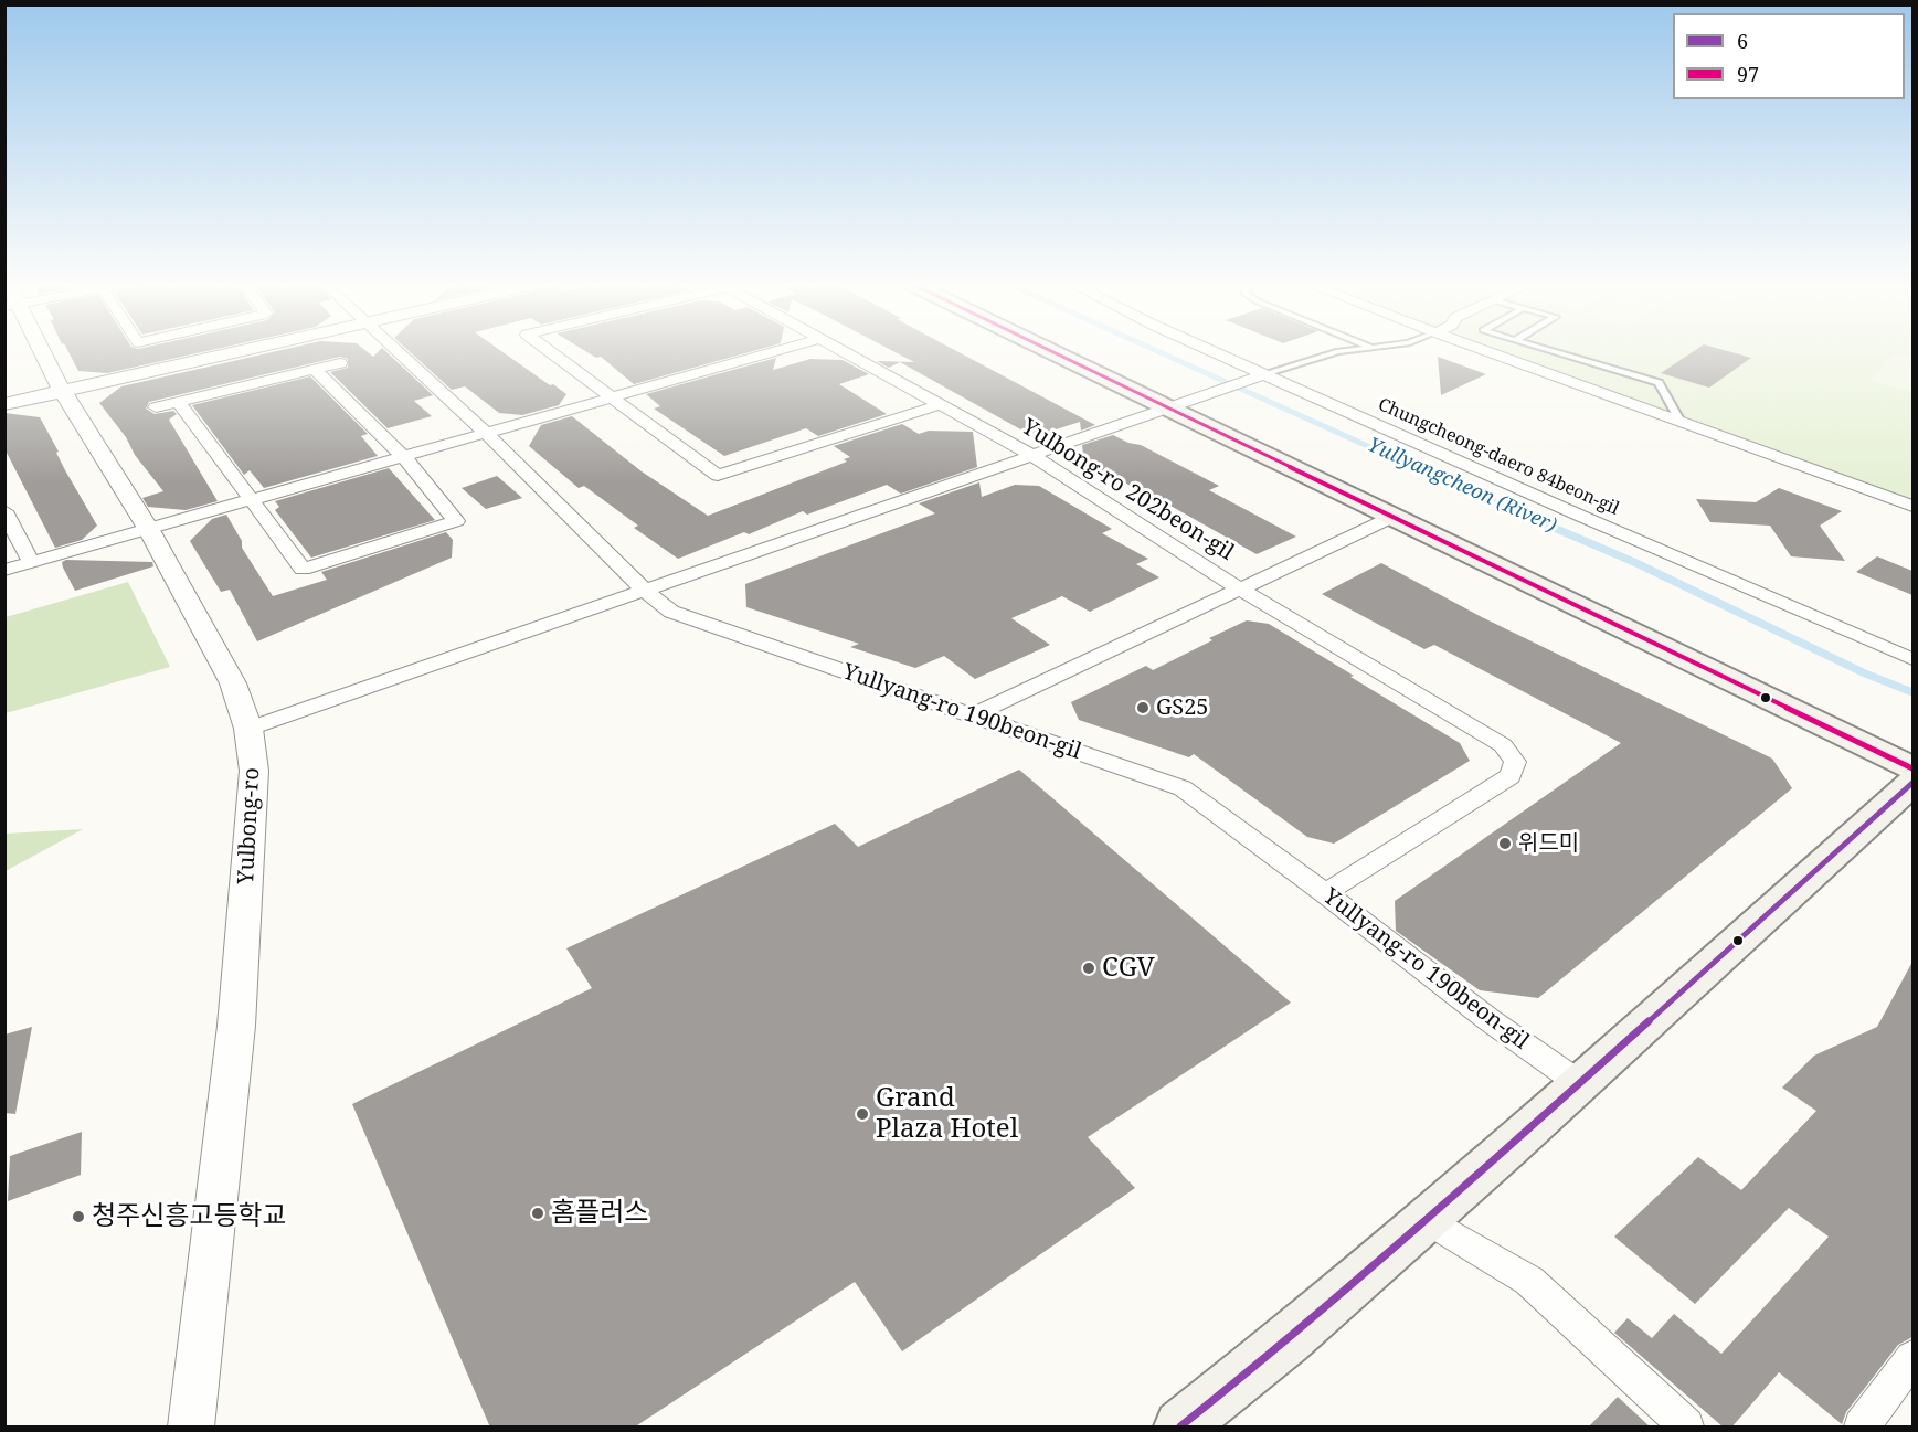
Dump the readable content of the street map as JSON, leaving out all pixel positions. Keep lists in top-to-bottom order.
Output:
{
  "streets": {
    "street": [
      "Chungcheong-daero 84beon-gil",
      "Yulbong-ro 202beon-gil",
      "Yullyang-ro 190beon-gil",
      "Yulbong-ro"
    ]
  },
  "crossings": [
    ["Yulbong-ro 202beon-gil", "Yullyang-ro 190beon-gil"]
  ],
  "water": ["Yullyangcheon (River)"],
  "places": [
    "GS25",
    "위드미",
    "CGV",
    "Grand Plaza Hotel",
    "홈플러스",
    "청주신흥고등학교"
  ],
  "lines": ["transit line 97", "transit line 6"],
  "legend": ["6", "97"]
}
